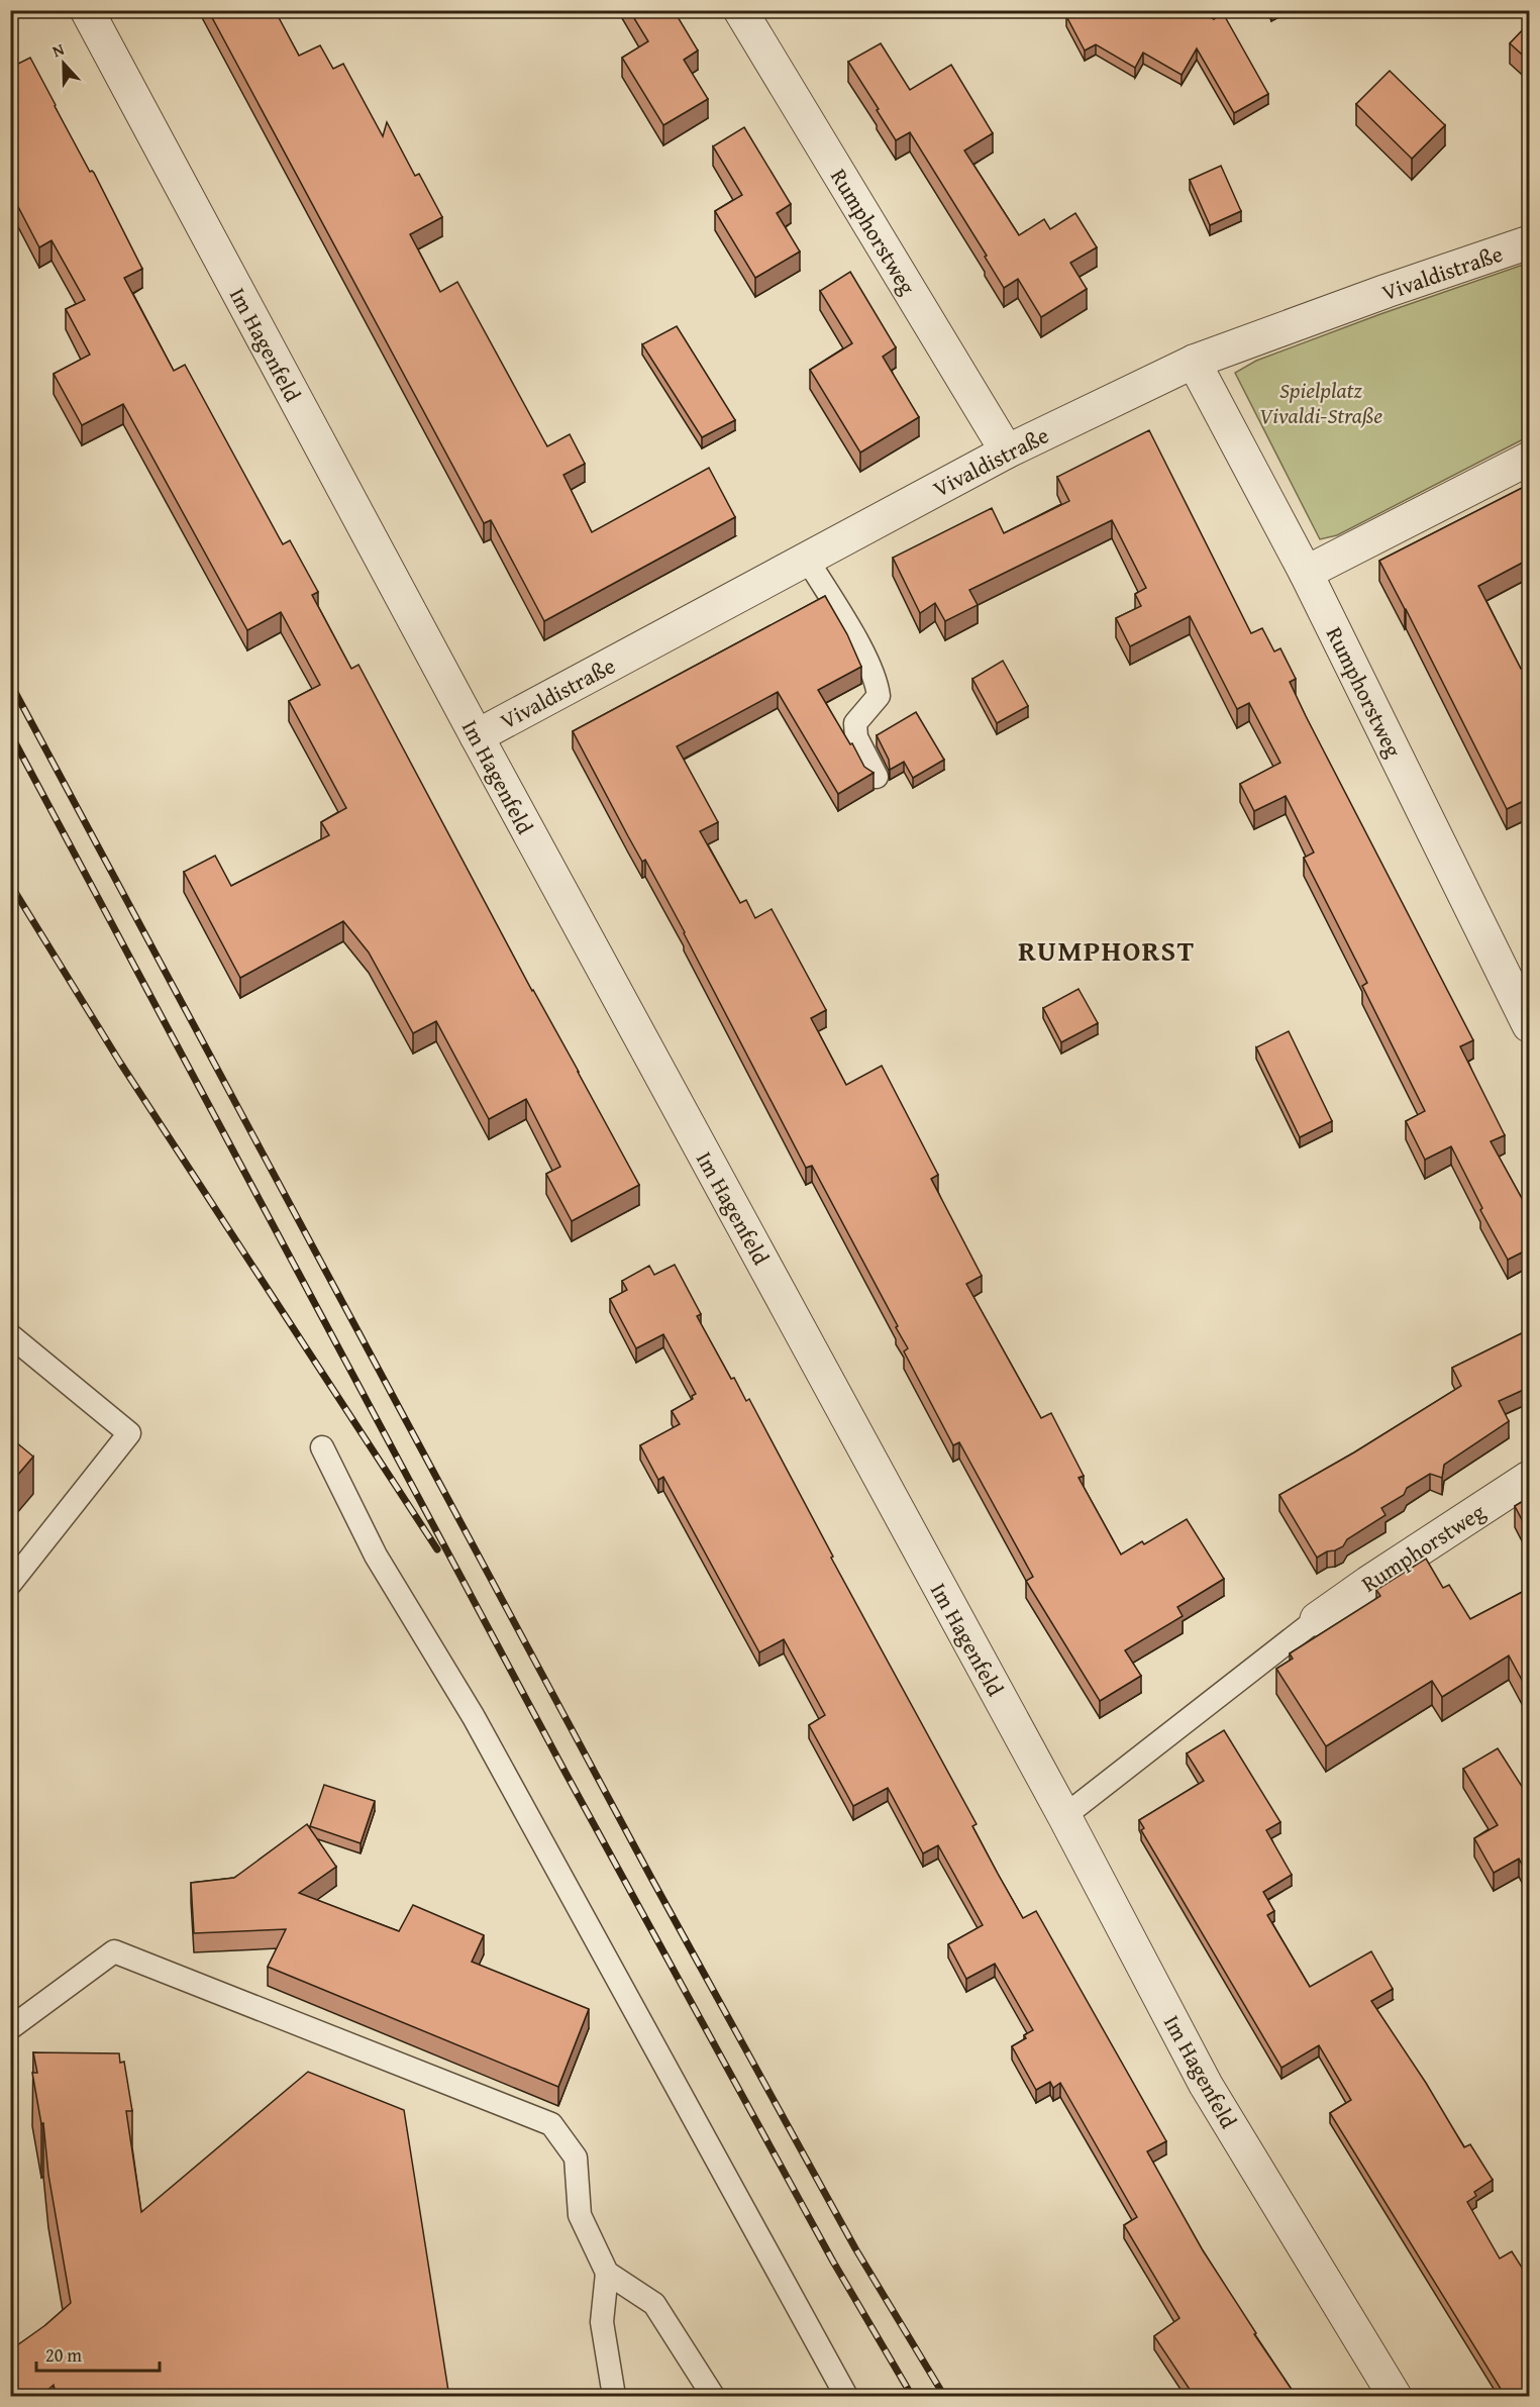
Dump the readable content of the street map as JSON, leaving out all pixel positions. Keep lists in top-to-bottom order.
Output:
{
  "streets": {
    "street": ["Rumphorstweg", "Vivaldistraße", "Im Hagenfeld"]
  },
  "crossings": [
    ["Rumphorstweg", "Vivaldistraße"],
    ["Vivaldistraße", "Im Hagenfeld"]
  ],
  "districts": ["RUMPHORST"],
  "parks": ["Spielplatz Vivaldi-Straße"],
  "scale_bar": "20 m",
  "north": "top"
}
